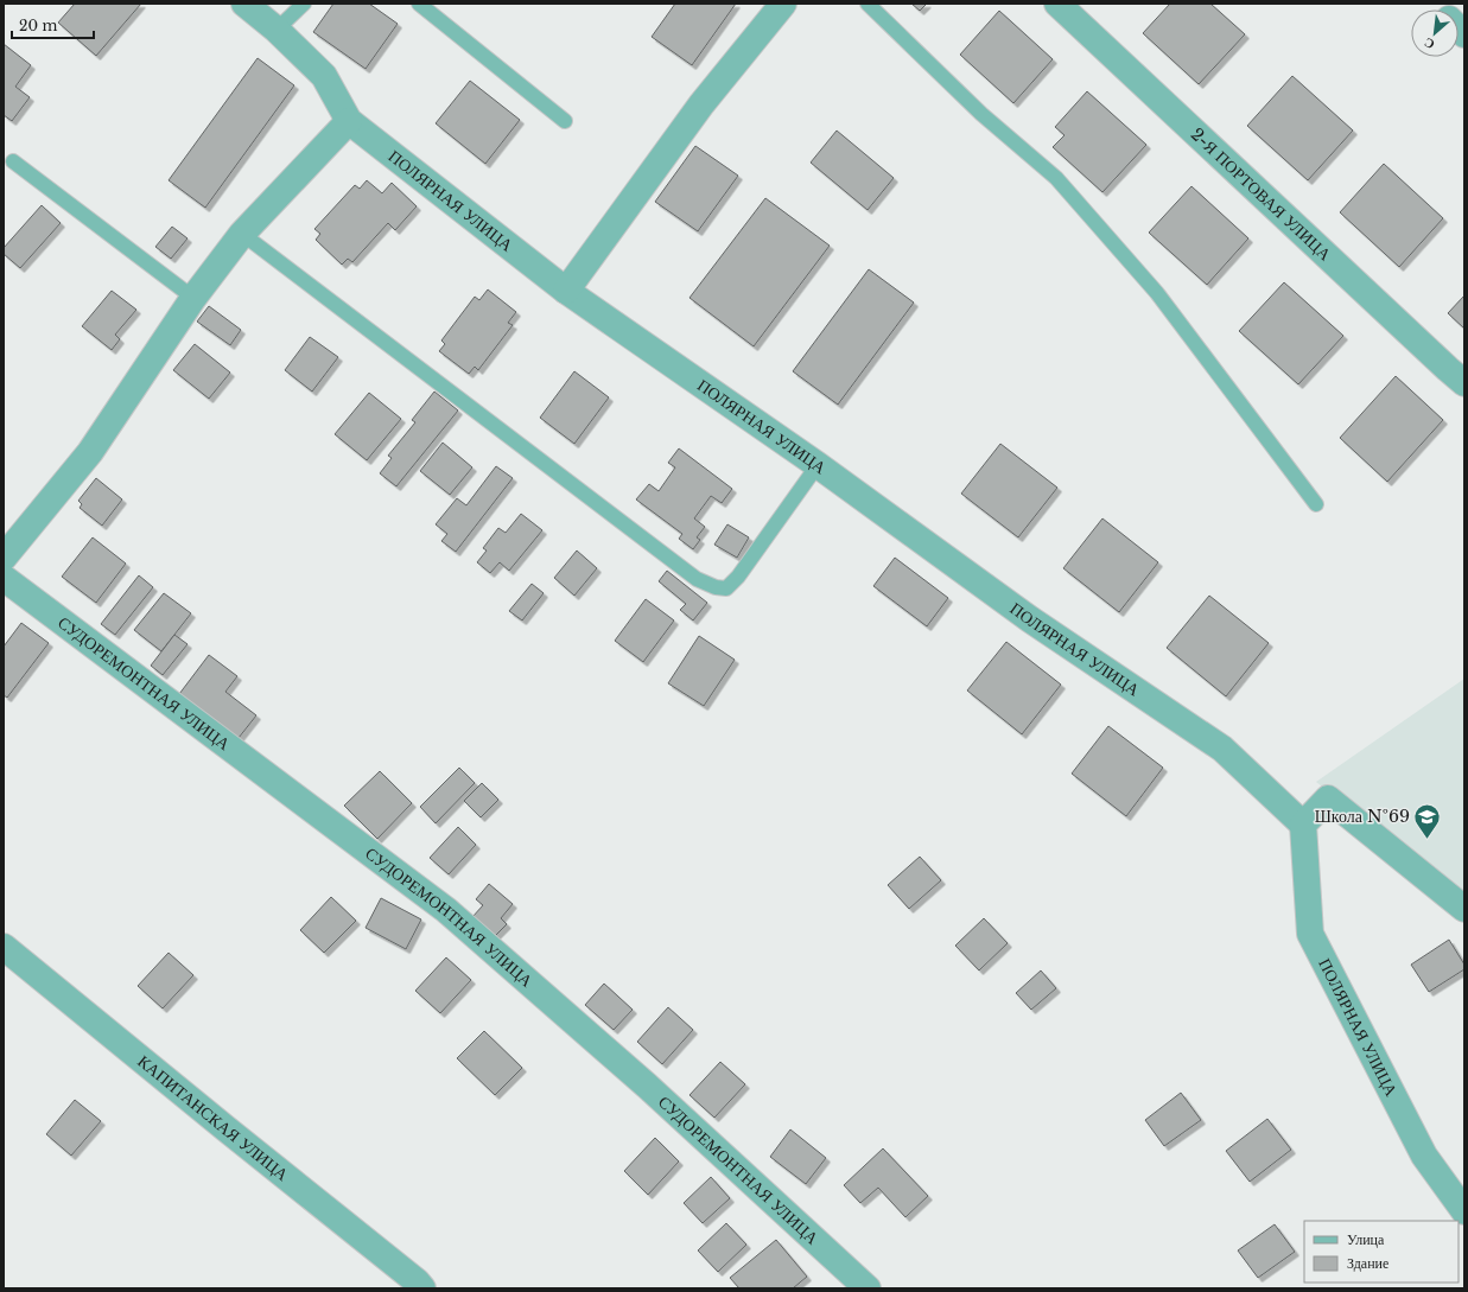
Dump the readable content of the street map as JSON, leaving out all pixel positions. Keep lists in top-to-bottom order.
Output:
{
  "streets": {
    "street": [
      "2-Я ПОРТОВАЯ УЛИЦА",
      "ПОЛЯРНАЯ УЛИЦА",
      "СУДОРЕМОНТНАЯ УЛИЦА",
      "КАПИТАНСКАЯ УЛИЦА"
    ]
  },
  "places": {
    "school or university": ["Школа №69"]
  },
  "legend": ["Улица", "Здание"],
  "scale_bar": "20 m",
  "north": "bottom left"
}
